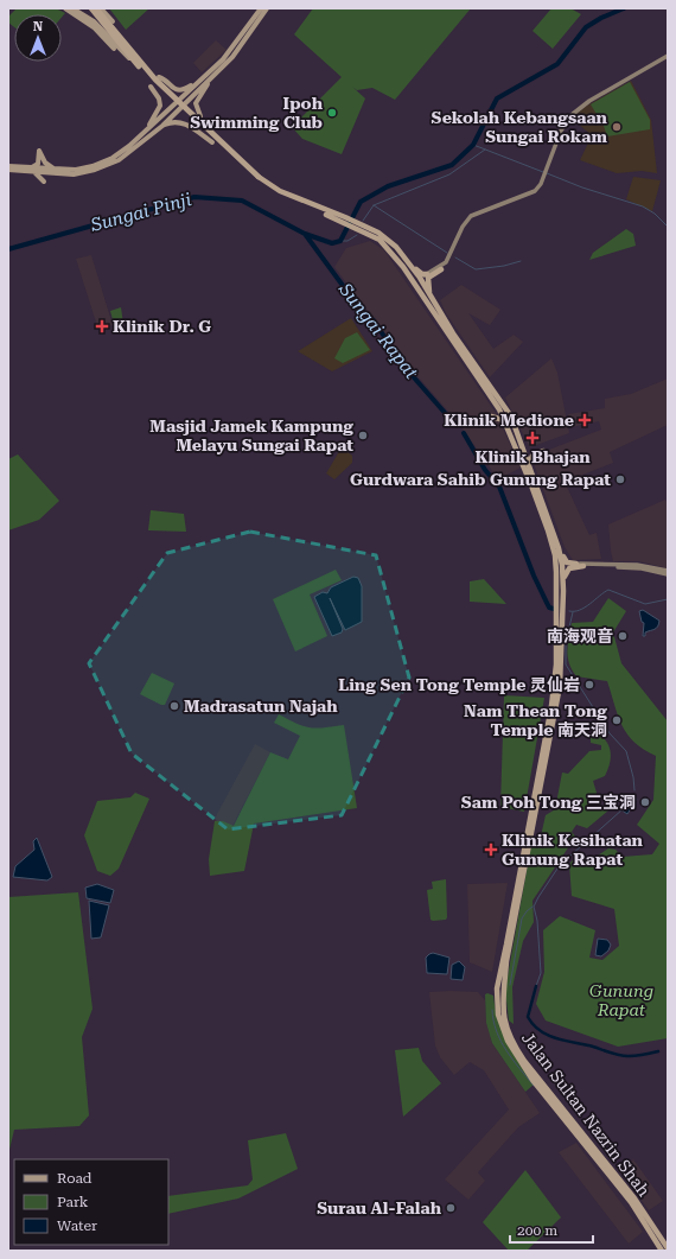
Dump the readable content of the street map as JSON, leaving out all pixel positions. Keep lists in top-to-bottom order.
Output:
{
  "streets": {
    "highway": ["Jalan Sultan Nazrin Shah"]
  },
  "water": ["Sungai Pinji", "Sungai Rapat"],
  "parks": ["Gunung Rapat"],
  "places": {
    "other": [
      "Ipoh Swimming Club",
      "Sekolah Kebangsaan Sungai Rokam",
      "Masjid Jamek Kampung Melayu Sungai Rapat",
      "Gurdwara Sahib Gunung Rapat",
      "南海观音",
      "Ling Sen Tong Temple 灵仙岩",
      "Madrasatun Najah",
      "Nam Thean Tong Temple 南天洞",
      "Sam Poh Tong 三宝洞",
      "Surau Al-Falah"
    ],
    "health": [
      "Klinik Dr. G",
      "Klinik Medione",
      "Klinik Bhajan",
      "Klinik Kesihatan Gunung Rapat"
    ]
  },
  "legend": ["Road", "Park", "Water"],
  "scale_bar": "200 m",
  "north": "top"
}
